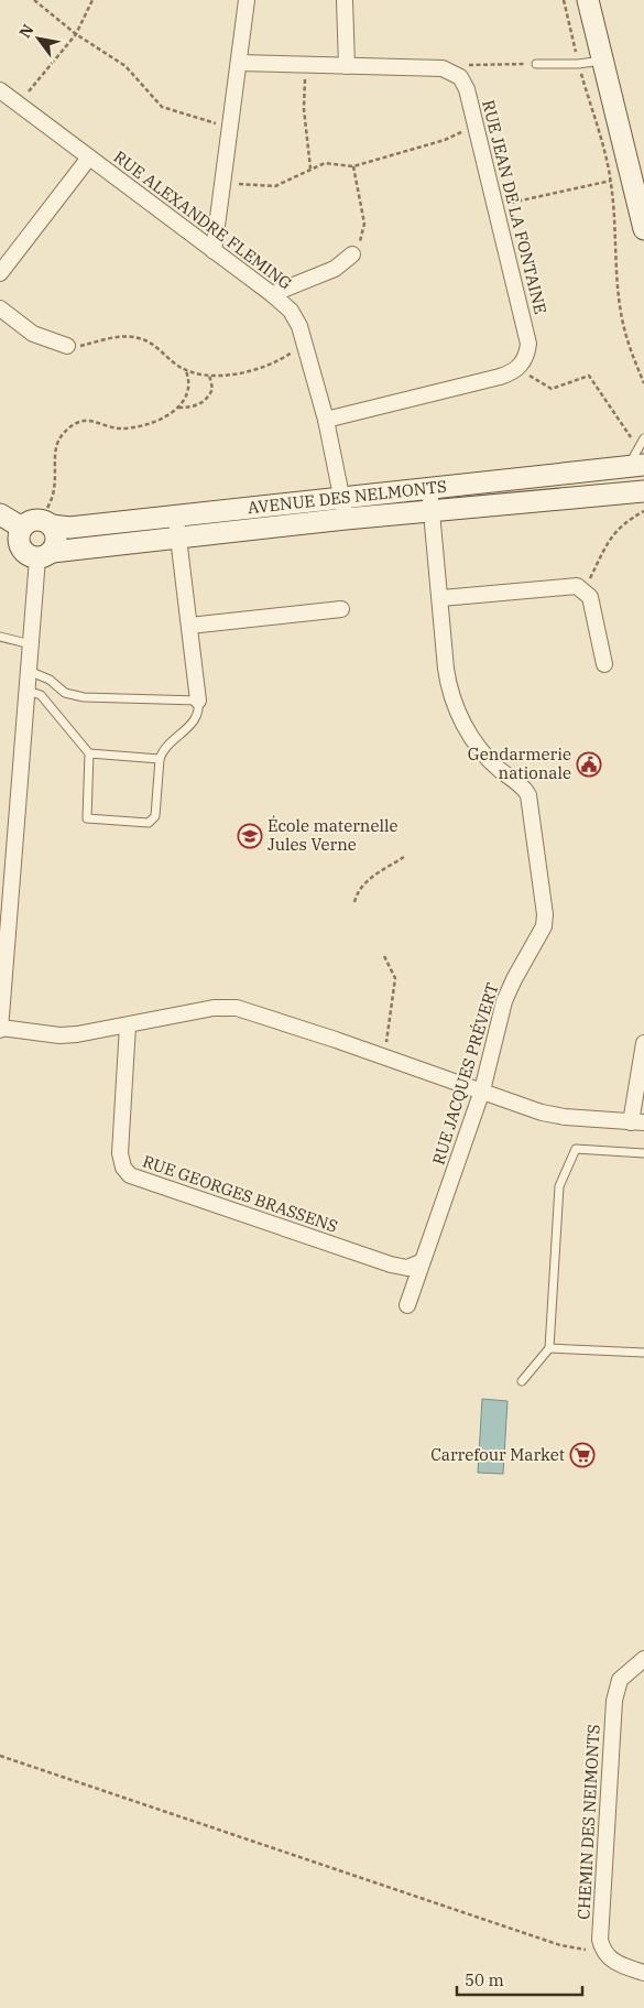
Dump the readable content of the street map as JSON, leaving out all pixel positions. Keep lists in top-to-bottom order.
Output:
{
  "streets": {
    "street": [
      "RUE JEAN DE LA FONTAINE",
      "RUE ALEXANDRE FLEMING",
      "AVENUE DES NELMONTS",
      "RUE JACQUES PRÉVERT",
      "RUE GEORGES BRASSENS",
      "CHEMIN DES NEIMONTS"
    ]
  },
  "crossings": [
    ["RUE ALEXANDRE FLEMING", "AVENUE DES NELMONTS"],
    ["AVENUE DES NELMONTS", "RUE JACQUES PRÉVERT"],
    ["RUE JACQUES PRÉVERT", "RUE GEORGES BRASSENS"]
  ],
  "places": {
    "public building": ["Gendarmerie nationale"],
    "school or university": ["École maternelle Jules Verne"],
    "supermarket": ["Carrefour Market"]
  },
  "scale_bar": "50 m",
  "north": "top left"
}
